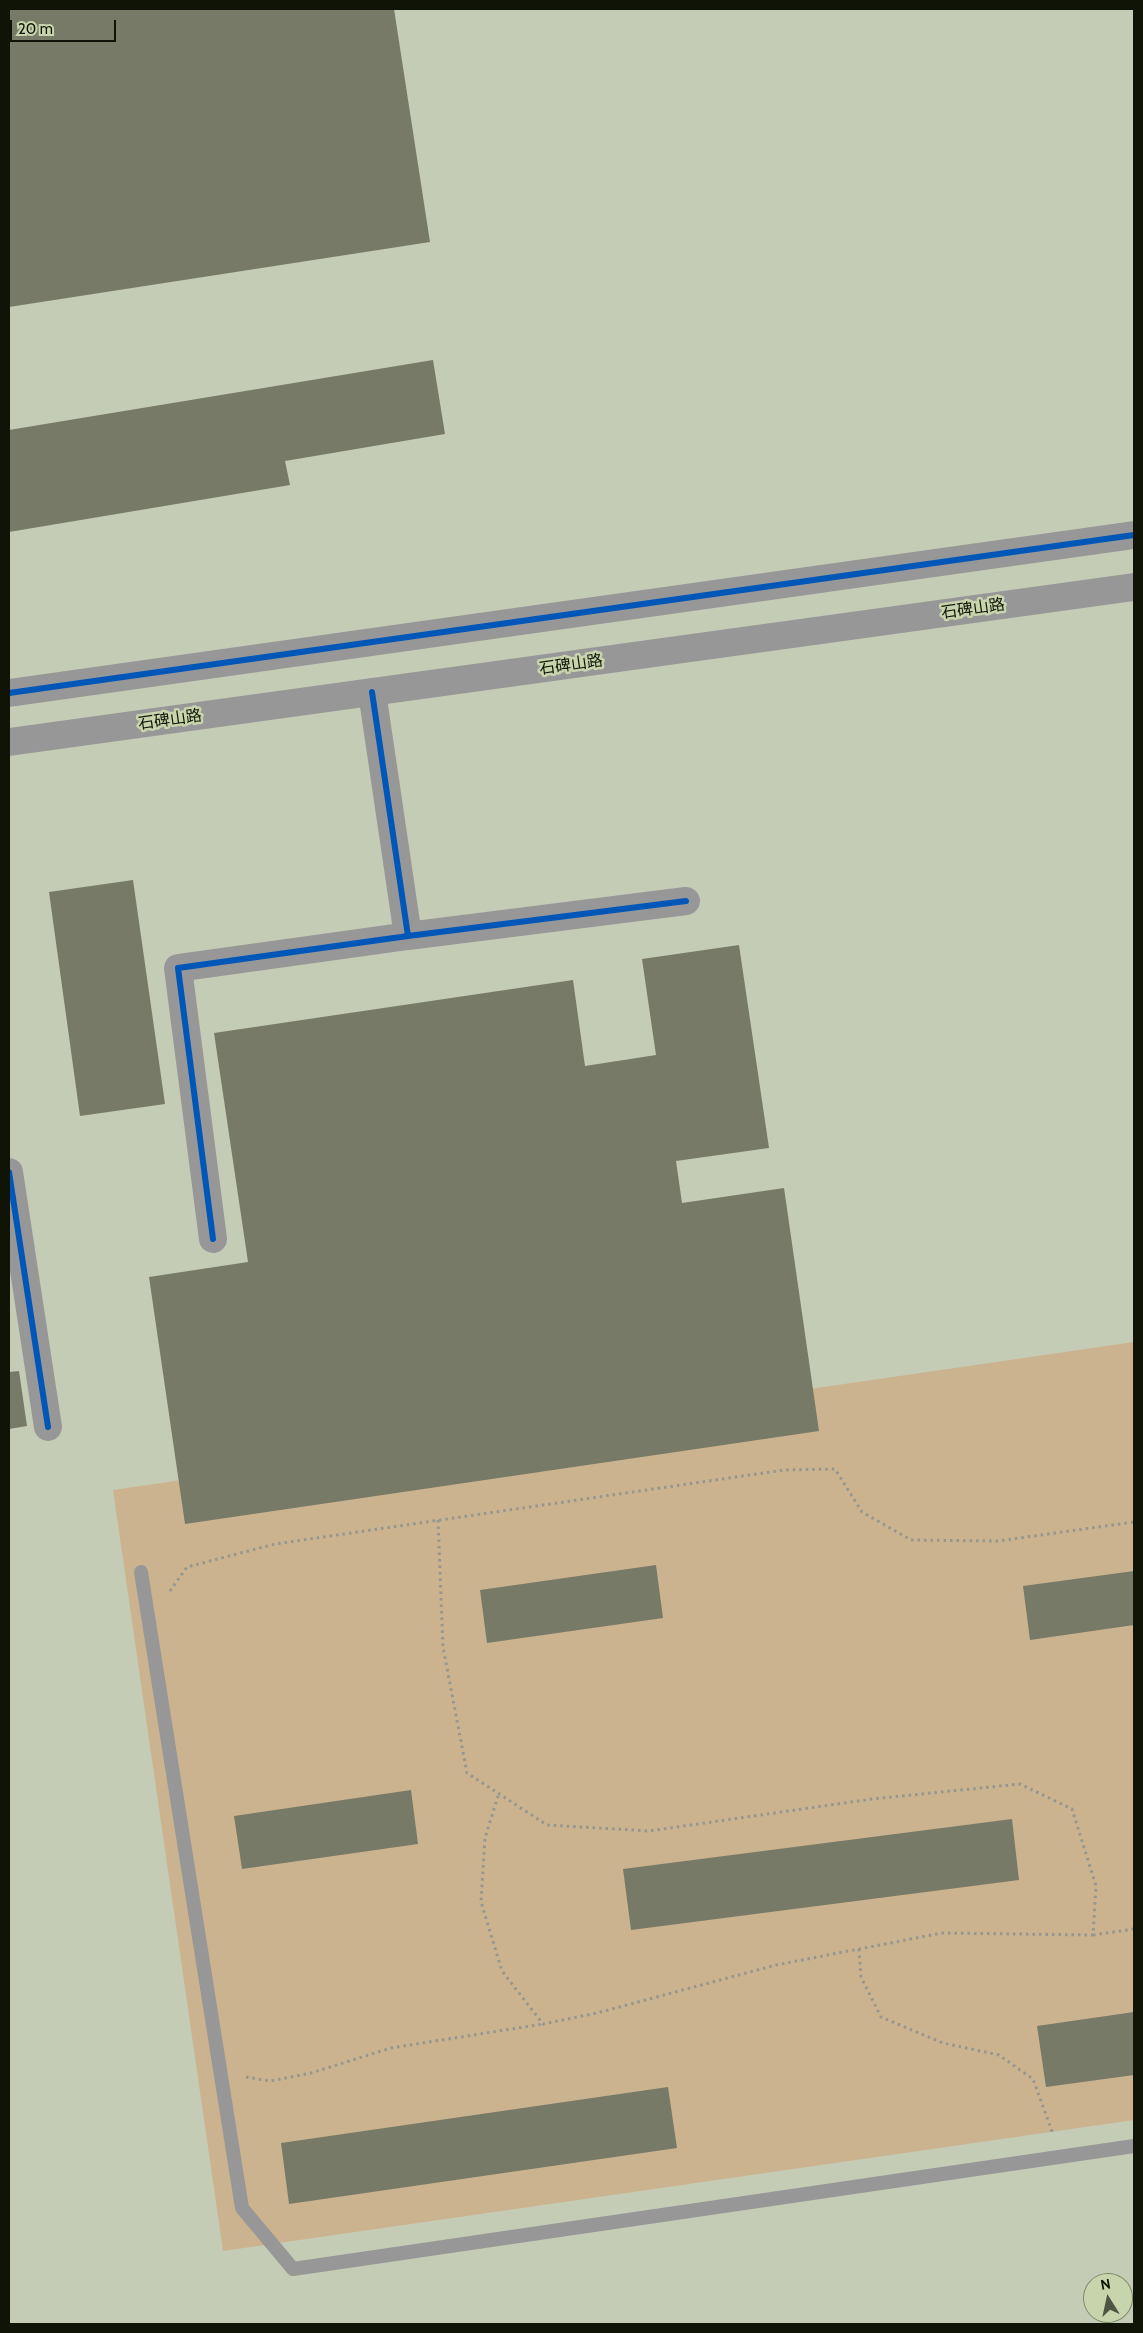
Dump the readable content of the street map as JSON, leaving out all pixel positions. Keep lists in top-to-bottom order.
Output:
{
  "streets": {
    "street": ["石碑山路"]
  },
  "scale_bar": "20 m",
  "north": "top"
}
